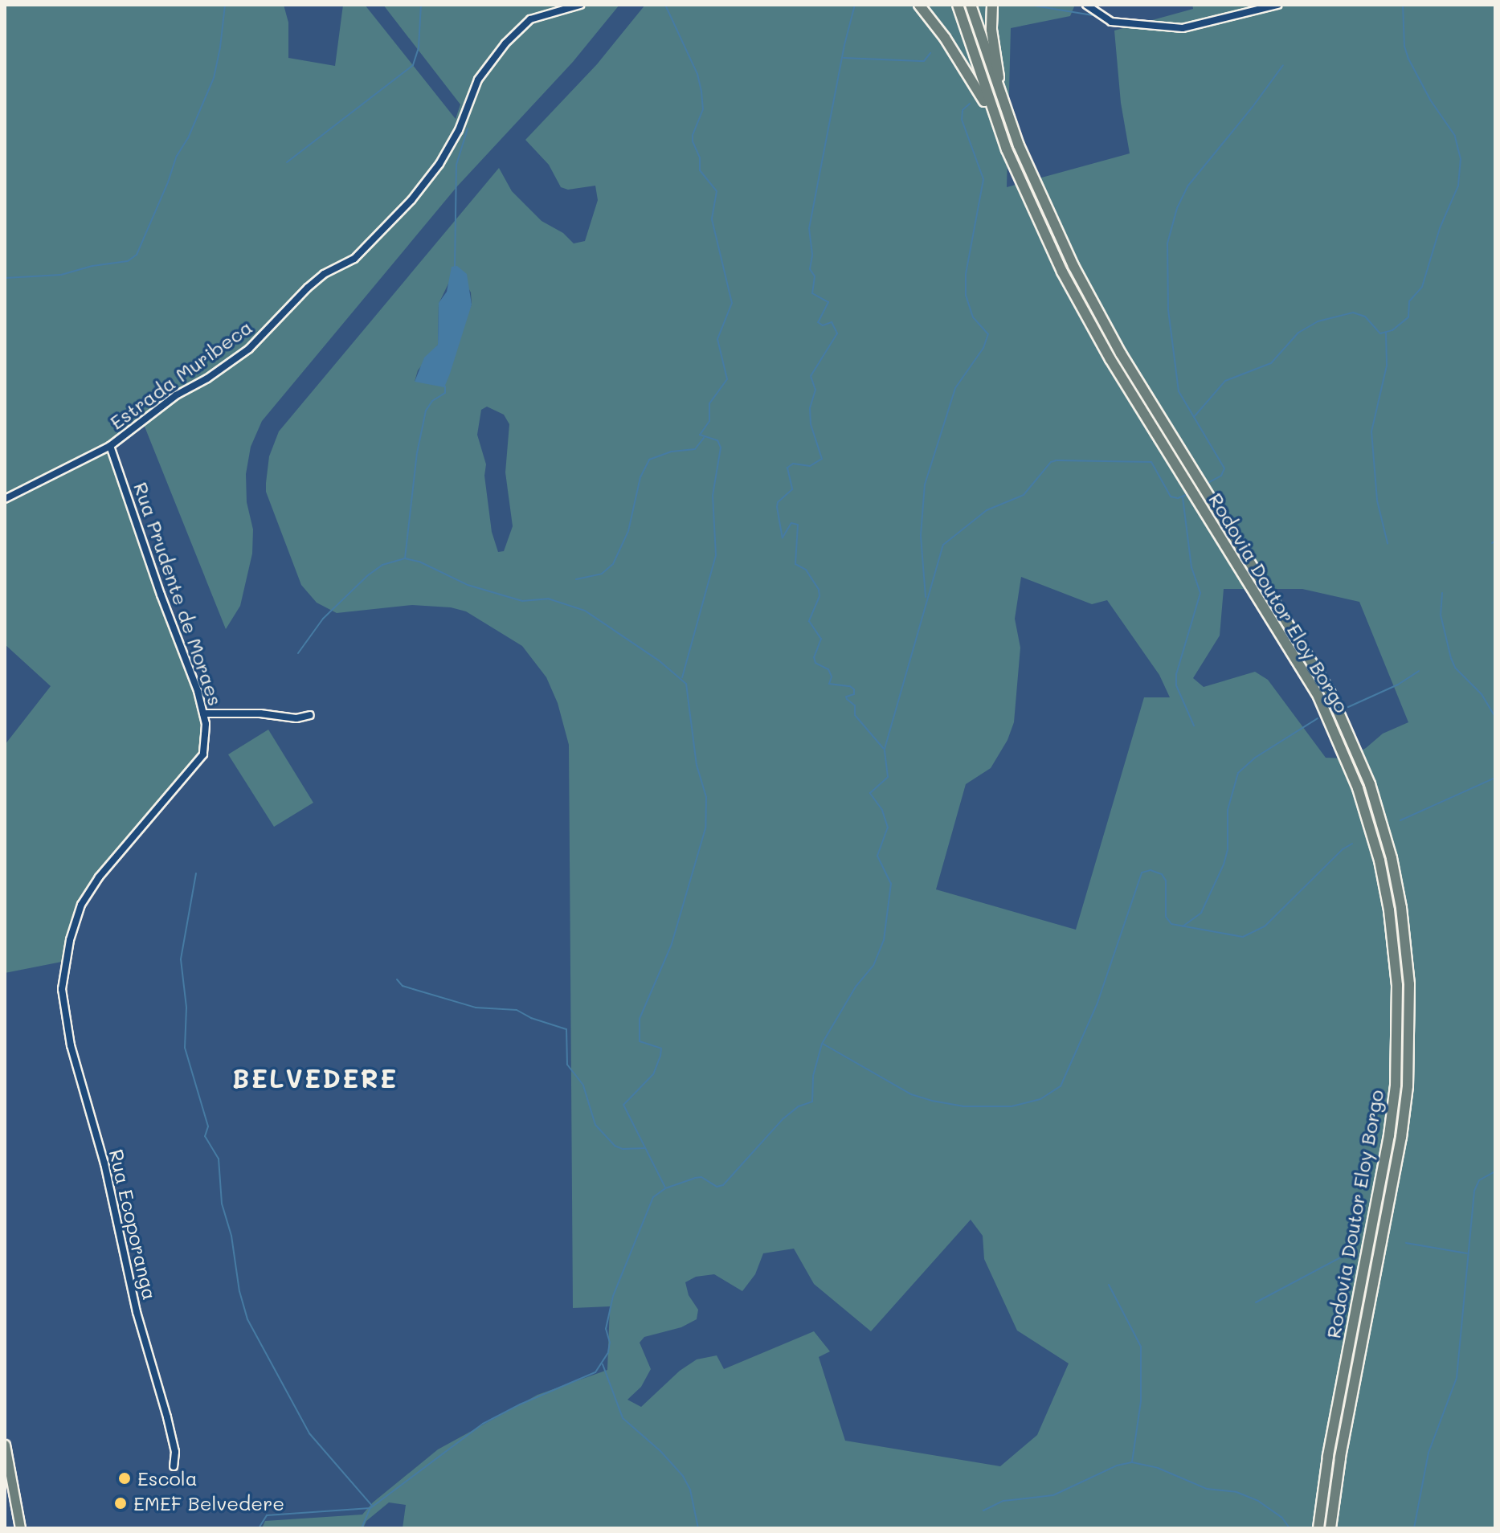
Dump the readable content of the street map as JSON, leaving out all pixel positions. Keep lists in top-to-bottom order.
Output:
{
  "streets": {
    "highway": ["Rodovia Doutor Eloy Borgo"],
    "street": ["Estrada Muribeca", "Rua Prudente de Moraes", "Rua Ecoporanga"]
  },
  "crossings": [
    ["Estrada Muribeca", "Rua Prudente de Moraes"],
    ["Rua Prudente de Moraes", "Rua Ecoporanga"]
  ],
  "districts": ["BELVEDERE"],
  "places": ["Escola", "EMEF Belvedere"]
}
